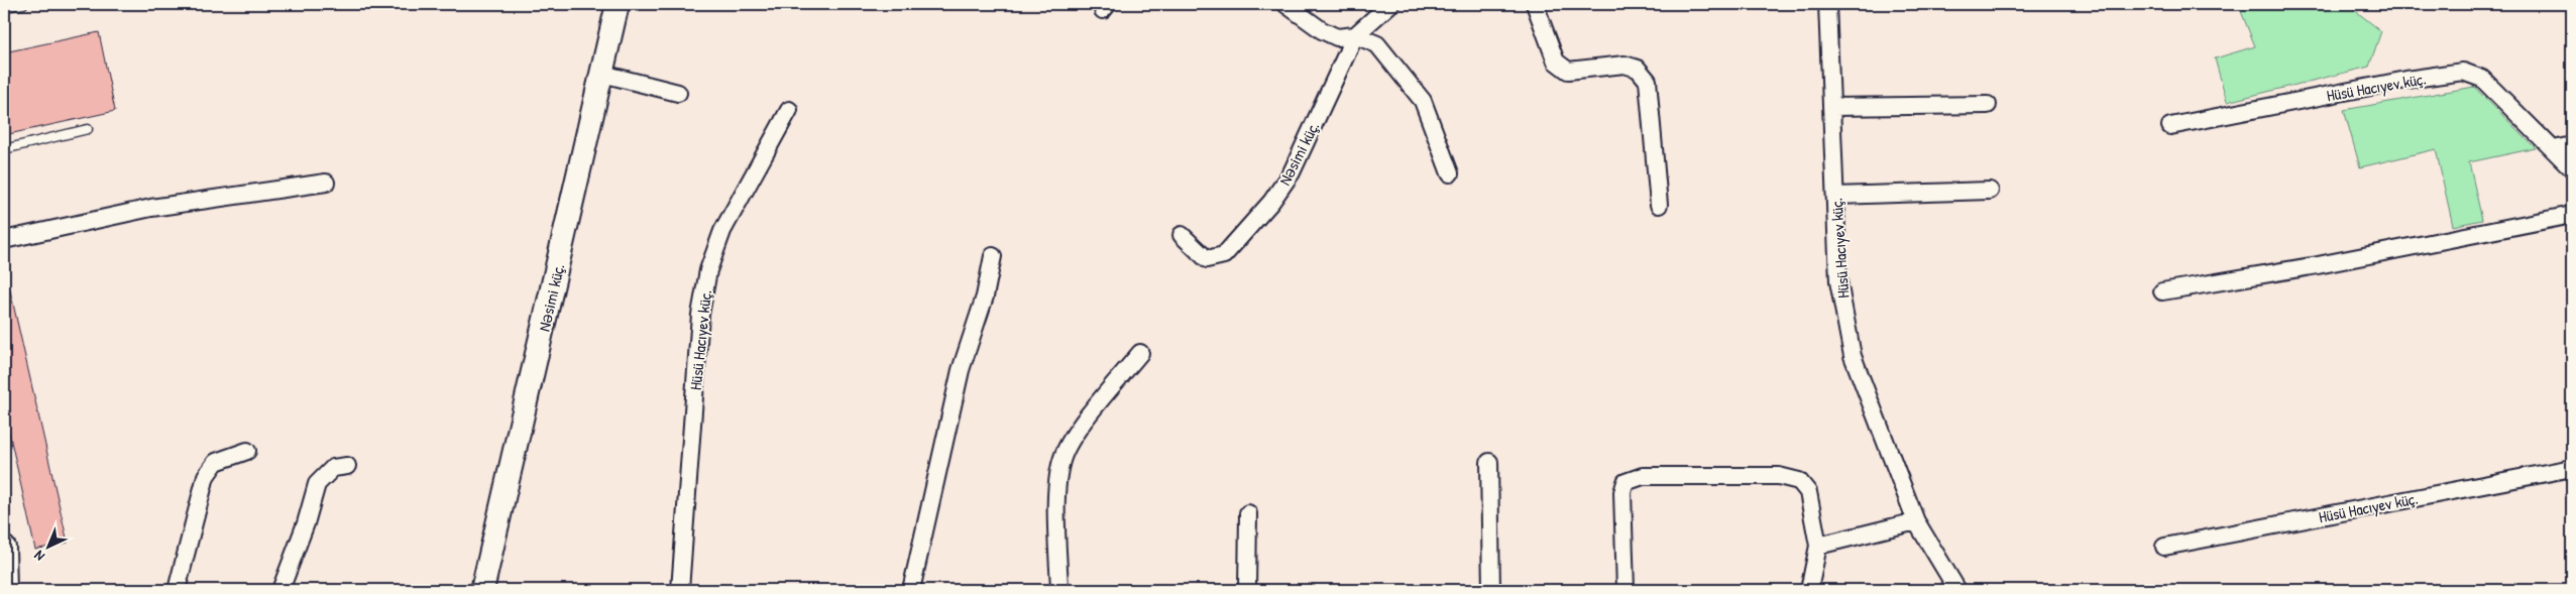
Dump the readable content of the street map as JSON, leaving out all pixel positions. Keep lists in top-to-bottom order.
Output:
{
  "streets": {
    "street": ["Hüsü Hacıyev küç.", "Nəsimi küç."]
  },
  "north": "bottom left"
}
